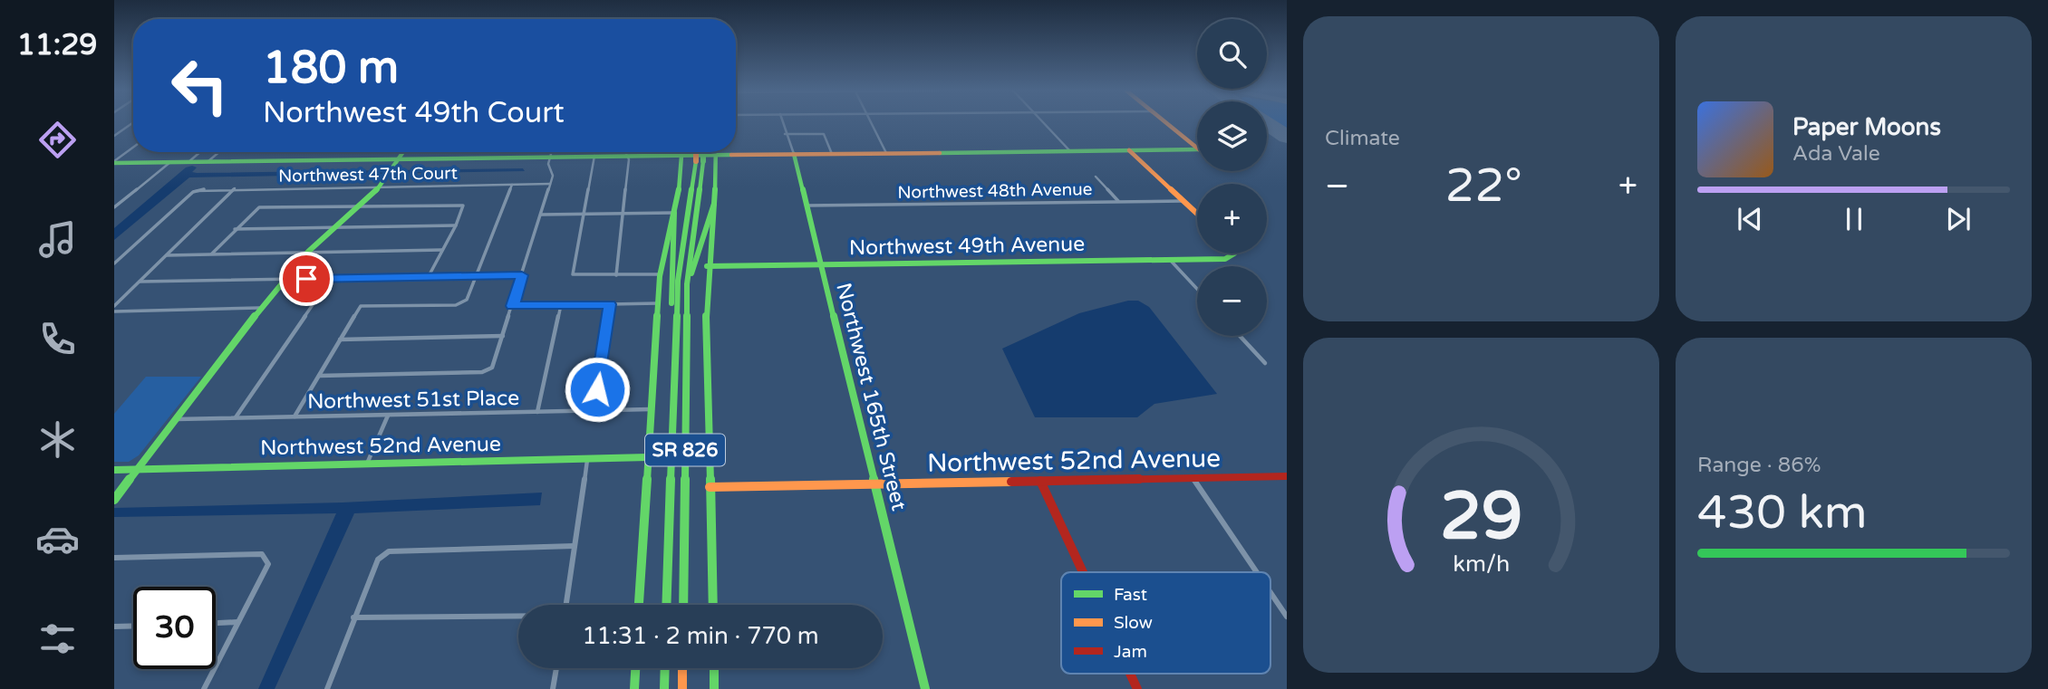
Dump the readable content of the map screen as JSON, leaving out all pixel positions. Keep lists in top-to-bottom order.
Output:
{
  "streets": {
    "main road": [
      "Northwest 49th Avenue",
      "Northwest 165th Street",
      "Northwest 52nd Avenue",
      "SR 826"
    ],
    "street": ["Northwest 47th Court", "Northwest 48th Avenue", "Northwest 51st Place"]
  },
  "crossings": [
    ["Northwest 48th Avenue", "Northwest 165th Street"],
    ["Northwest 49th Avenue", "Northwest 165th Street"],
    ["Northwest 165th Street", "Northwest 52nd Avenue"]
  ],
  "legend": ["Fast", "Slow", "Jam"],
  "page": {
    "tabs": "11:29",
    "tile": [
      "Climate",
      ["Range · 86%", "430 km"]
    ],
    "map_buttons": ["+", "−"],
    "turn": ["180 m", "Northwest 49th Court"],
    "song": ["Paper Moons", "Ada Vale"],
    "heat": ["−", "22°", "+"],
    "limit": "30",
    "trip": "11:31 · 2 min · 770 m",
    "gauge": ["29", "km/h"]
  }
}
